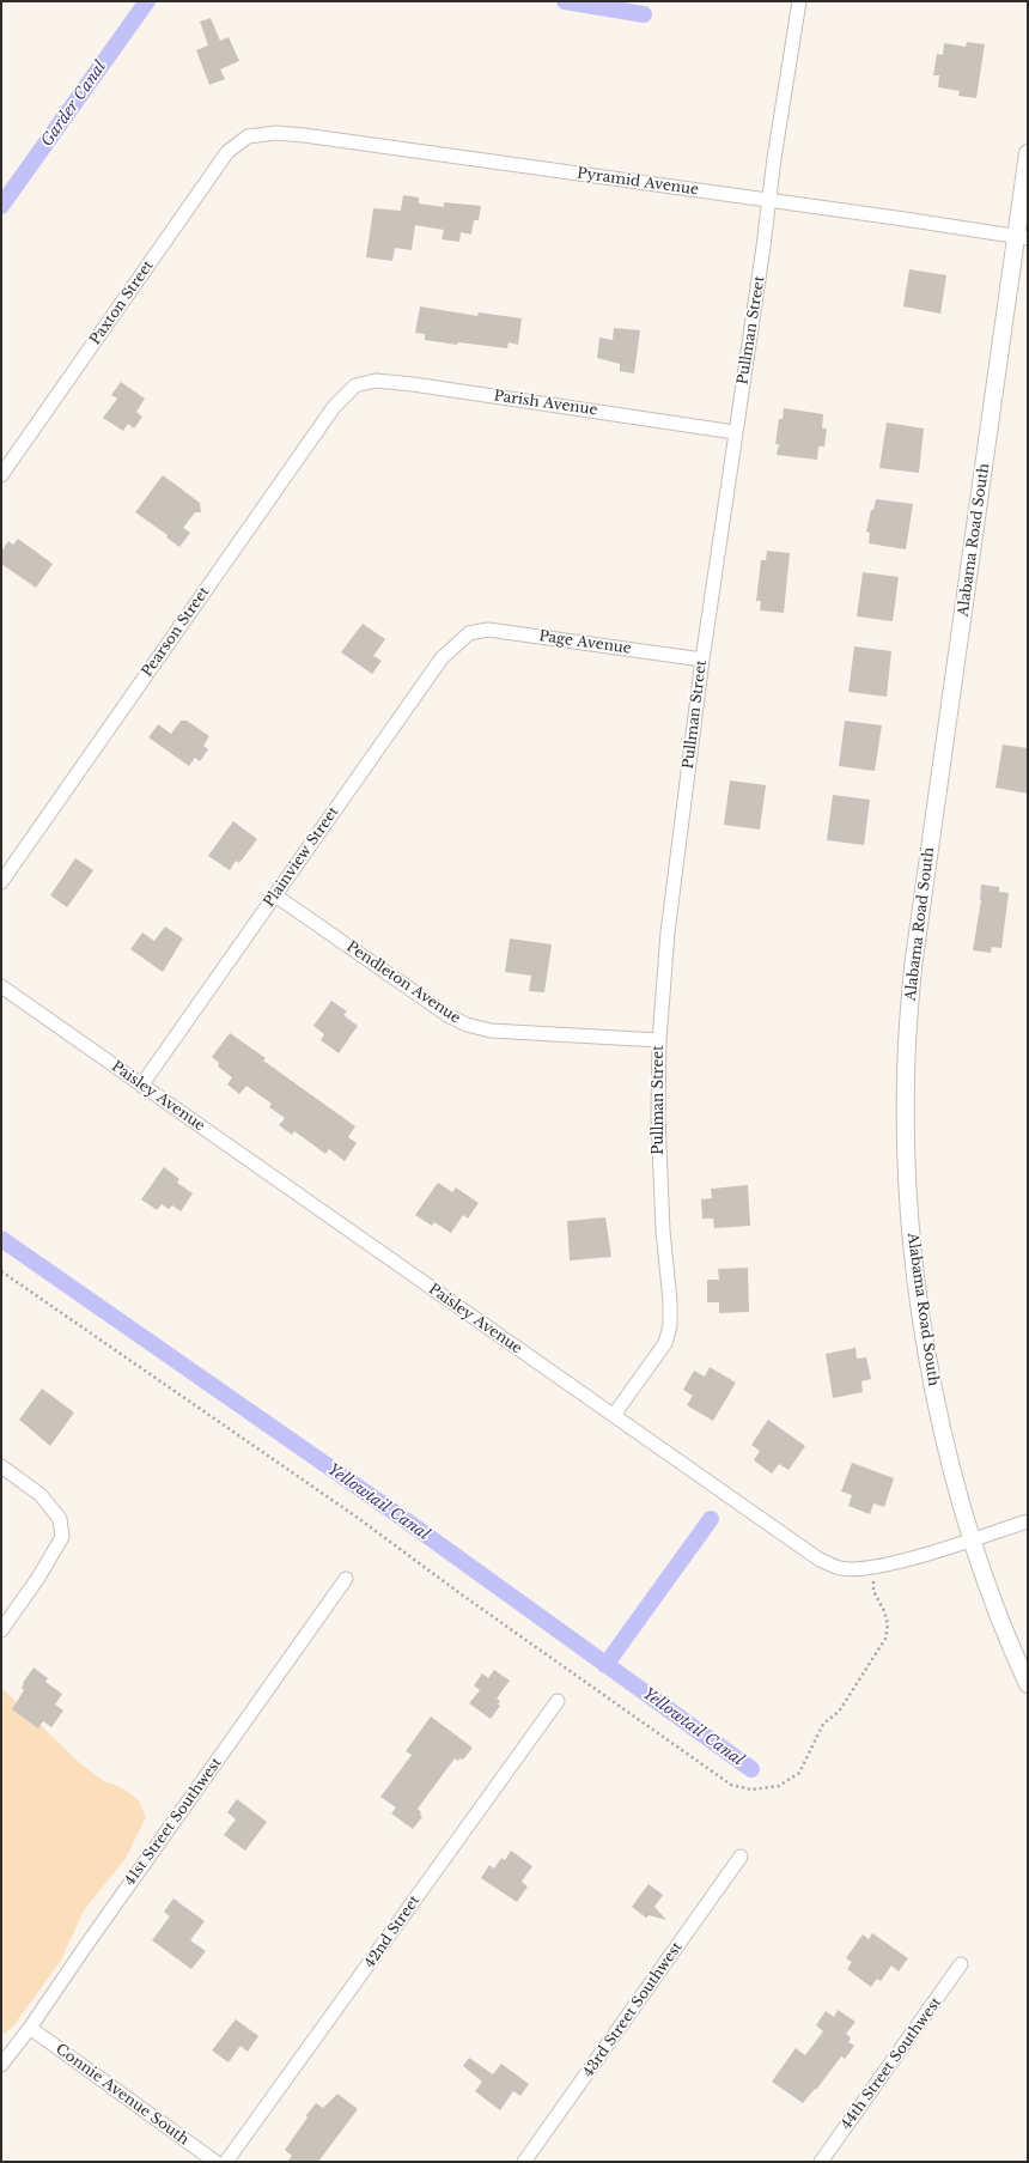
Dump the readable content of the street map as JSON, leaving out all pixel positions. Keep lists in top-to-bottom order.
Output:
{
  "streets": {
    "street": [
      "Pyramid Avenue",
      "Paxton Street",
      "Pullman Street",
      "Parish Avenue",
      "Alabama Road South",
      "Pearson Street",
      "Page Avenue",
      "Plainview Street",
      "Pendleton Avenue",
      "Paisley Avenue",
      "41st Street Southwest",
      "42nd Street",
      "43rd Street Southwest",
      "44th Street Southwest",
      "Connie Avenue South"
    ]
  },
  "crossings": [
    ["Pyramid Avenue", "Paxton Street"],
    ["Pyramid Avenue", "Pullman Street"],
    ["Pyramid Avenue", "Alabama Road South"],
    ["Pullman Street", "Parish Avenue"],
    ["Pullman Street", "Page Avenue"],
    ["Pullman Street", "Pendleton Avenue"],
    ["Pullman Street", "Paisley Avenue"],
    ["Parish Avenue", "Pearson Street"],
    ["Alabama Road South", "Paisley Avenue"],
    ["Page Avenue", "Plainview Street"],
    ["Plainview Street", "Pendleton Avenue"],
    ["Plainview Street", "Paisley Avenue"],
    ["41st Street Southwest", "Connie Avenue South"]
  ],
  "water": ["Garder Canal", "Yellowtail Canal"]
}
